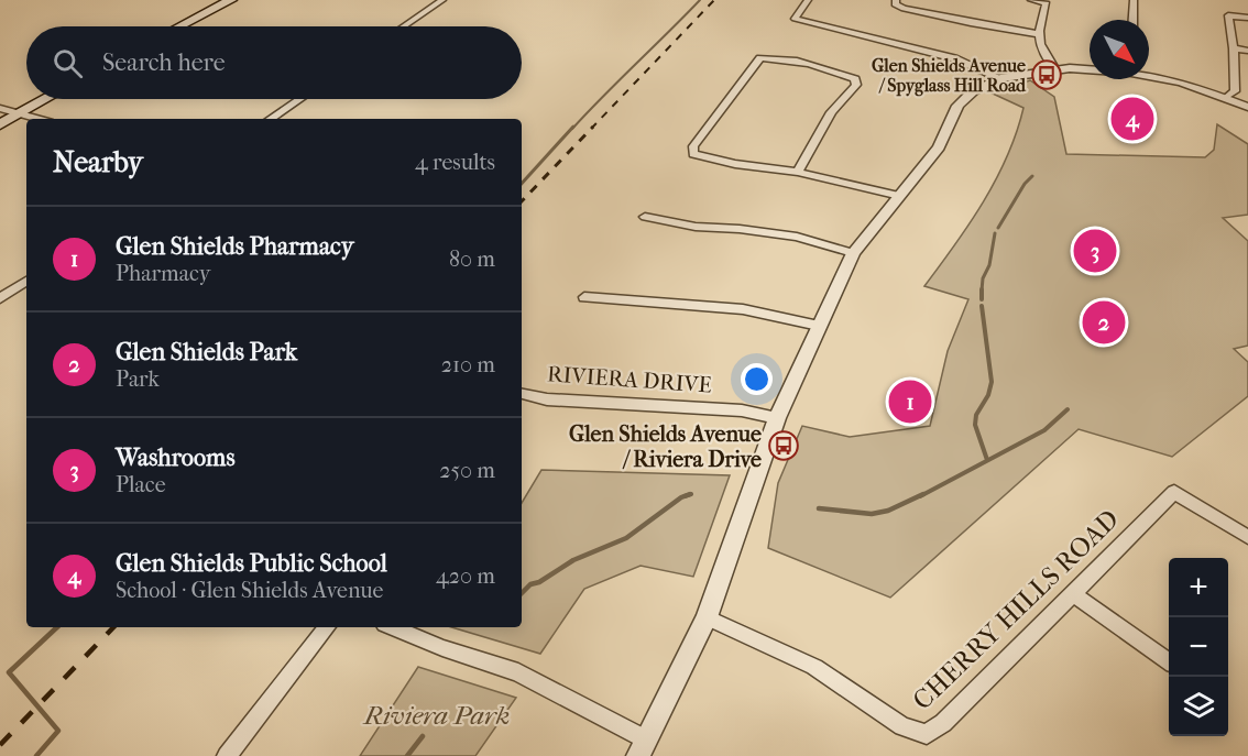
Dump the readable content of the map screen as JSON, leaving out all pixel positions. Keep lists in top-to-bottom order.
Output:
{
  "streets": {
    "street": ["RIVIERA DRIVE", "CHERRY HILLS ROAD"]
  },
  "parks": ["Riviera Park"],
  "places": {
    "bus stop": ["Glen Shields Avenue / Spyglass Hill Road", "Glen Shields Avenue / Riviera Drive"]
  },
  "north": "bottom right",
  "page": {
    "search": "Search here",
    "pins": [
      "4",
      "3",
      "2",
      "1"
    ],
    "heading": ["Nearby", "4 results"],
    "list": [
      {
        "mark": "1",
        "name": "Glen Shields Pharmacy",
        "note": "Pharmacy",
        "value": "80 m"
      },
      {
        "mark": "2",
        "name": "Glen Shields Park",
        "note": "Park",
        "value": "210 m"
      },
      {
        "mark": "3",
        "name": "Washrooms",
        "note": "Place",
        "value": "250 m"
      },
      {
        "mark": "4",
        "name": "Glen Shields Public School",
        "note": "School · Glen Shields Avenue",
        "value": "420 m"
      }
    ],
    "map_buttons": ["+", "−"]
  }
}
